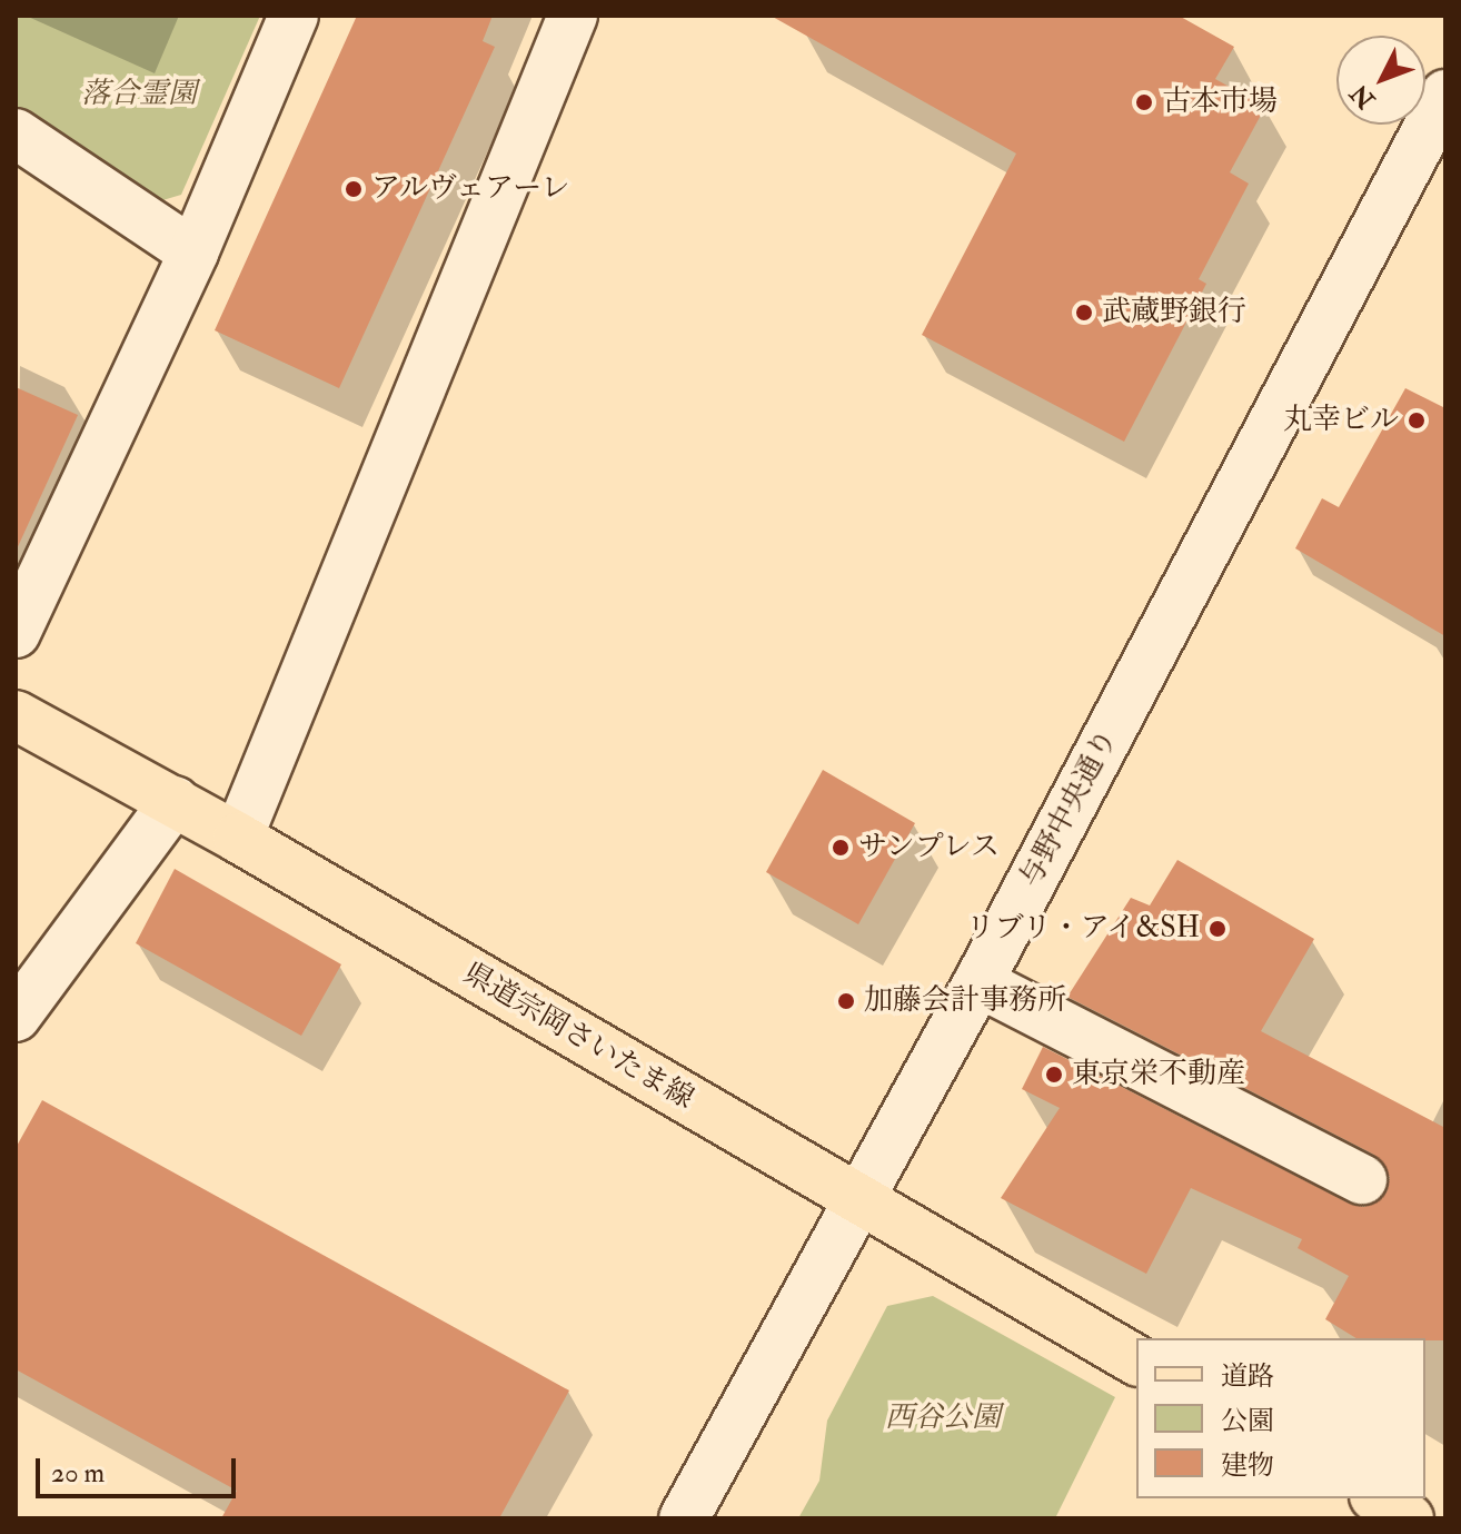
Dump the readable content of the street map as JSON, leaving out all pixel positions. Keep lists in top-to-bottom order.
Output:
{
  "streets": {
    "main road": ["県道宗岡さいたま線"],
    "street": ["与野中央通り"]
  },
  "crossings": [
    ["与野中央通り", "県道宗岡さいたま線"]
  ],
  "parks": ["落合霊園", "西谷公園"],
  "places": [
    "古本市場",
    "アルヴェアーレ",
    "武蔵野銀行",
    "丸幸ビル",
    "サンプレス",
    "リブリ・アイ&SH",
    "加藤会計事務所",
    "東京栄不動産"
  ],
  "legend": ["道路", "公園", "建物"],
  "scale_bar": "20 m",
  "north": "bottom left"
}
